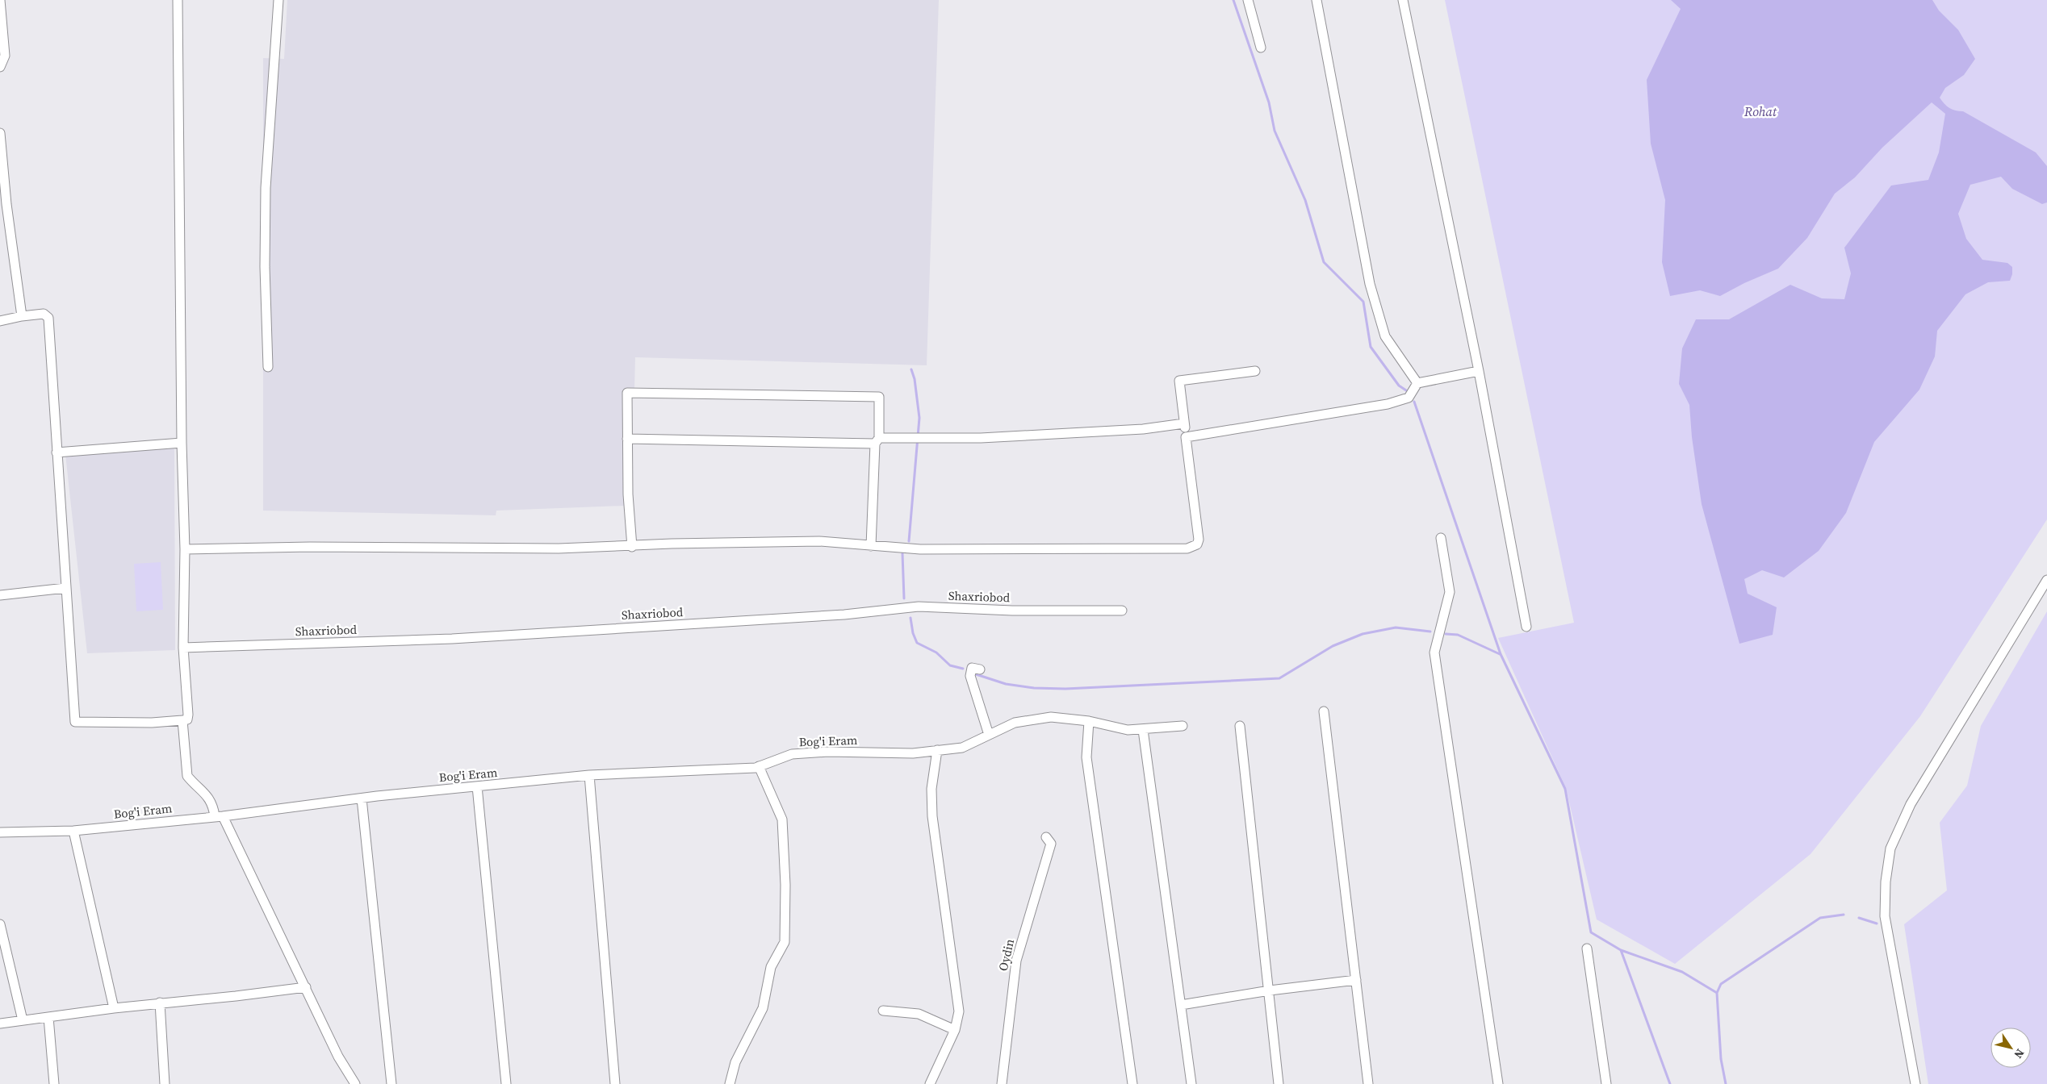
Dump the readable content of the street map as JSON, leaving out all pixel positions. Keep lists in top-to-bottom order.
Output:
{
  "streets": {
    "street": ["Shaxriobod", "Bog'i Eram", "Oydin"]
  },
  "water": ["Rohat"],
  "north": "bottom right"
}
